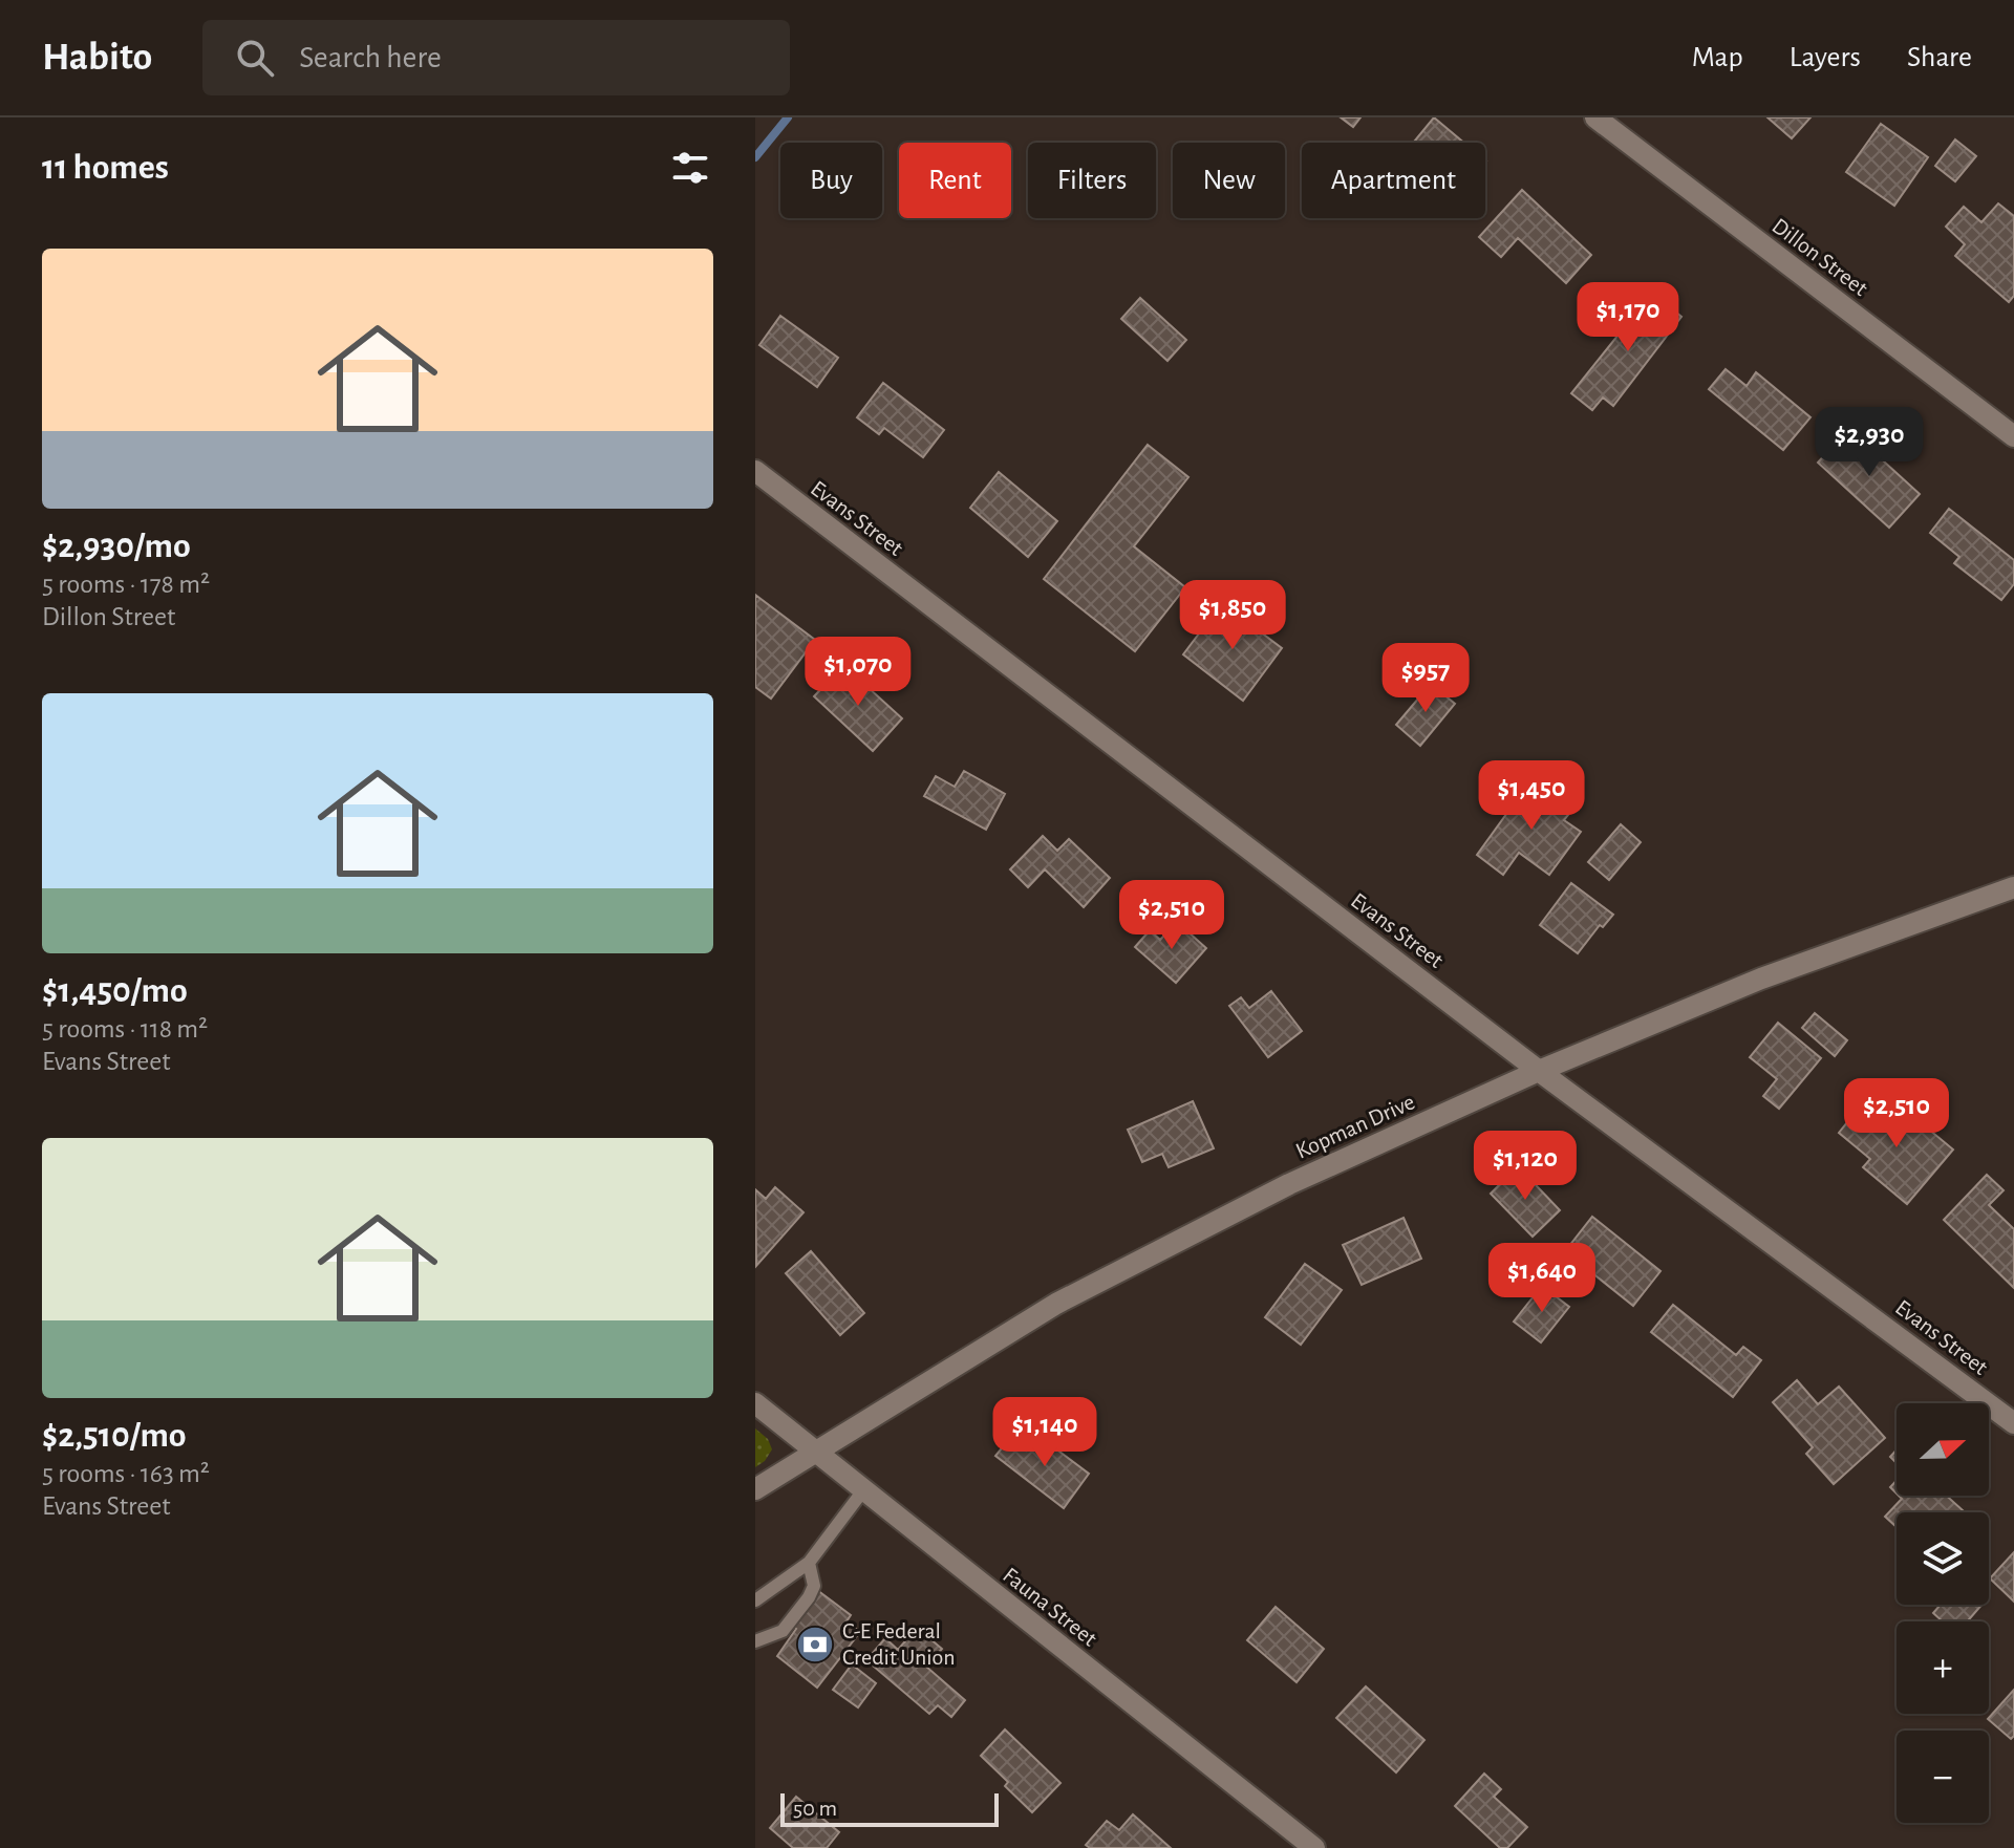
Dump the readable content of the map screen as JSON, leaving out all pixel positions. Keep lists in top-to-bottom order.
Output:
{
  "streets": {
    "street": [
      "Dillon Street",
      "Evans Street",
      "Kopman Drive",
      "Fauna Street"
    ]
  },
  "crossings": [
    ["Evans Street", "Kopman Drive"],
    ["Kopman Drive", "Fauna Street"]
  ],
  "places": {
    "bank": ["C-E Federal Credit Union"]
  },
  "scale_bar": "50 m",
  "north": "right",
  "page": {
    "header": "Habito",
    "search": "Search here",
    "nav": ["Map", "Layers", "Share"],
    "heading": "11 homes",
    "chip": [
      "Buy",
      "Rent",
      "Filters",
      "New",
      "Apartment"
    ],
    "list": [
      {
        "name": "$2,930/mo",
        "note": "5 rooms · 178 m² · Dillon Street"
      },
      {
        "name": "$1,450/mo",
        "note": "5 rooms · 118 m² · Evans Street"
      },
      {
        "name": "$2,510/mo",
        "note": "5 rooms · 163 m² · Evans Street"
      }
    ],
    "price": [
      "$1,170",
      "$2,930",
      "$1,850",
      "$1,070",
      "$957",
      "$1,450",
      "$2,510",
      "$2,510",
      "$1,120",
      "$1,640",
      "$1,140"
    ],
    "map_buttons": ["+", "−"],
    "scale": "50 m"
  }
}
